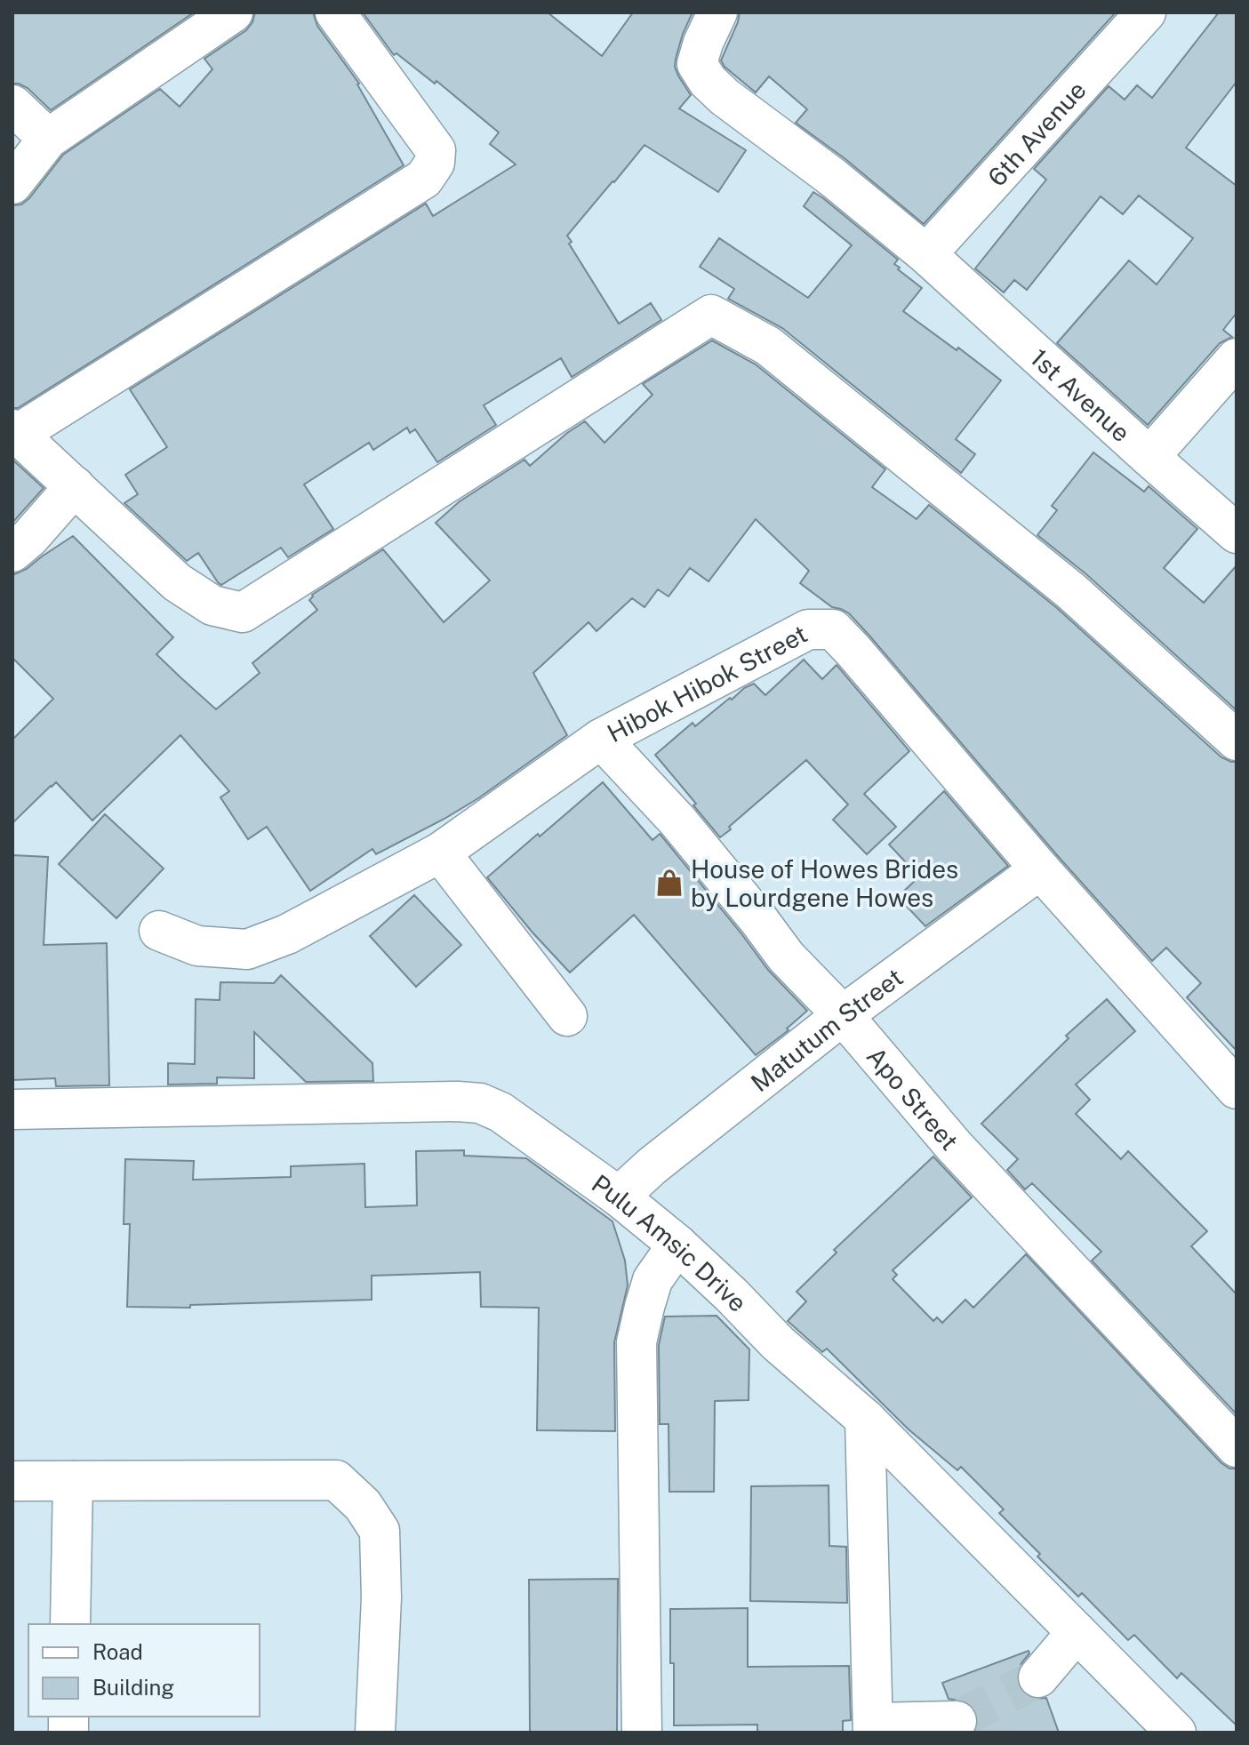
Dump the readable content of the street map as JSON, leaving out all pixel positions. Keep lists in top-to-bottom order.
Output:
{
  "streets": {
    "street": [
      "6th Avenue",
      "1st Avenue",
      "Hibok Hibok Street",
      "Matutum Street",
      "Apo Street",
      "Pulu Amsic Drive"
    ]
  },
  "crossings": [
    ["6th Avenue", "1st Avenue"],
    ["Hibok Hibok Street", "Matutum Street"],
    ["Hibok Hibok Street", "Apo Street"],
    ["Matutum Street", "Apo Street"],
    ["Matutum Street", "Pulu Amsic Drive"]
  ],
  "places": {
    "shop": ["House of Howes Brides by Lourdgene Howes"]
  },
  "legend": ["Road", "Building"]
}
